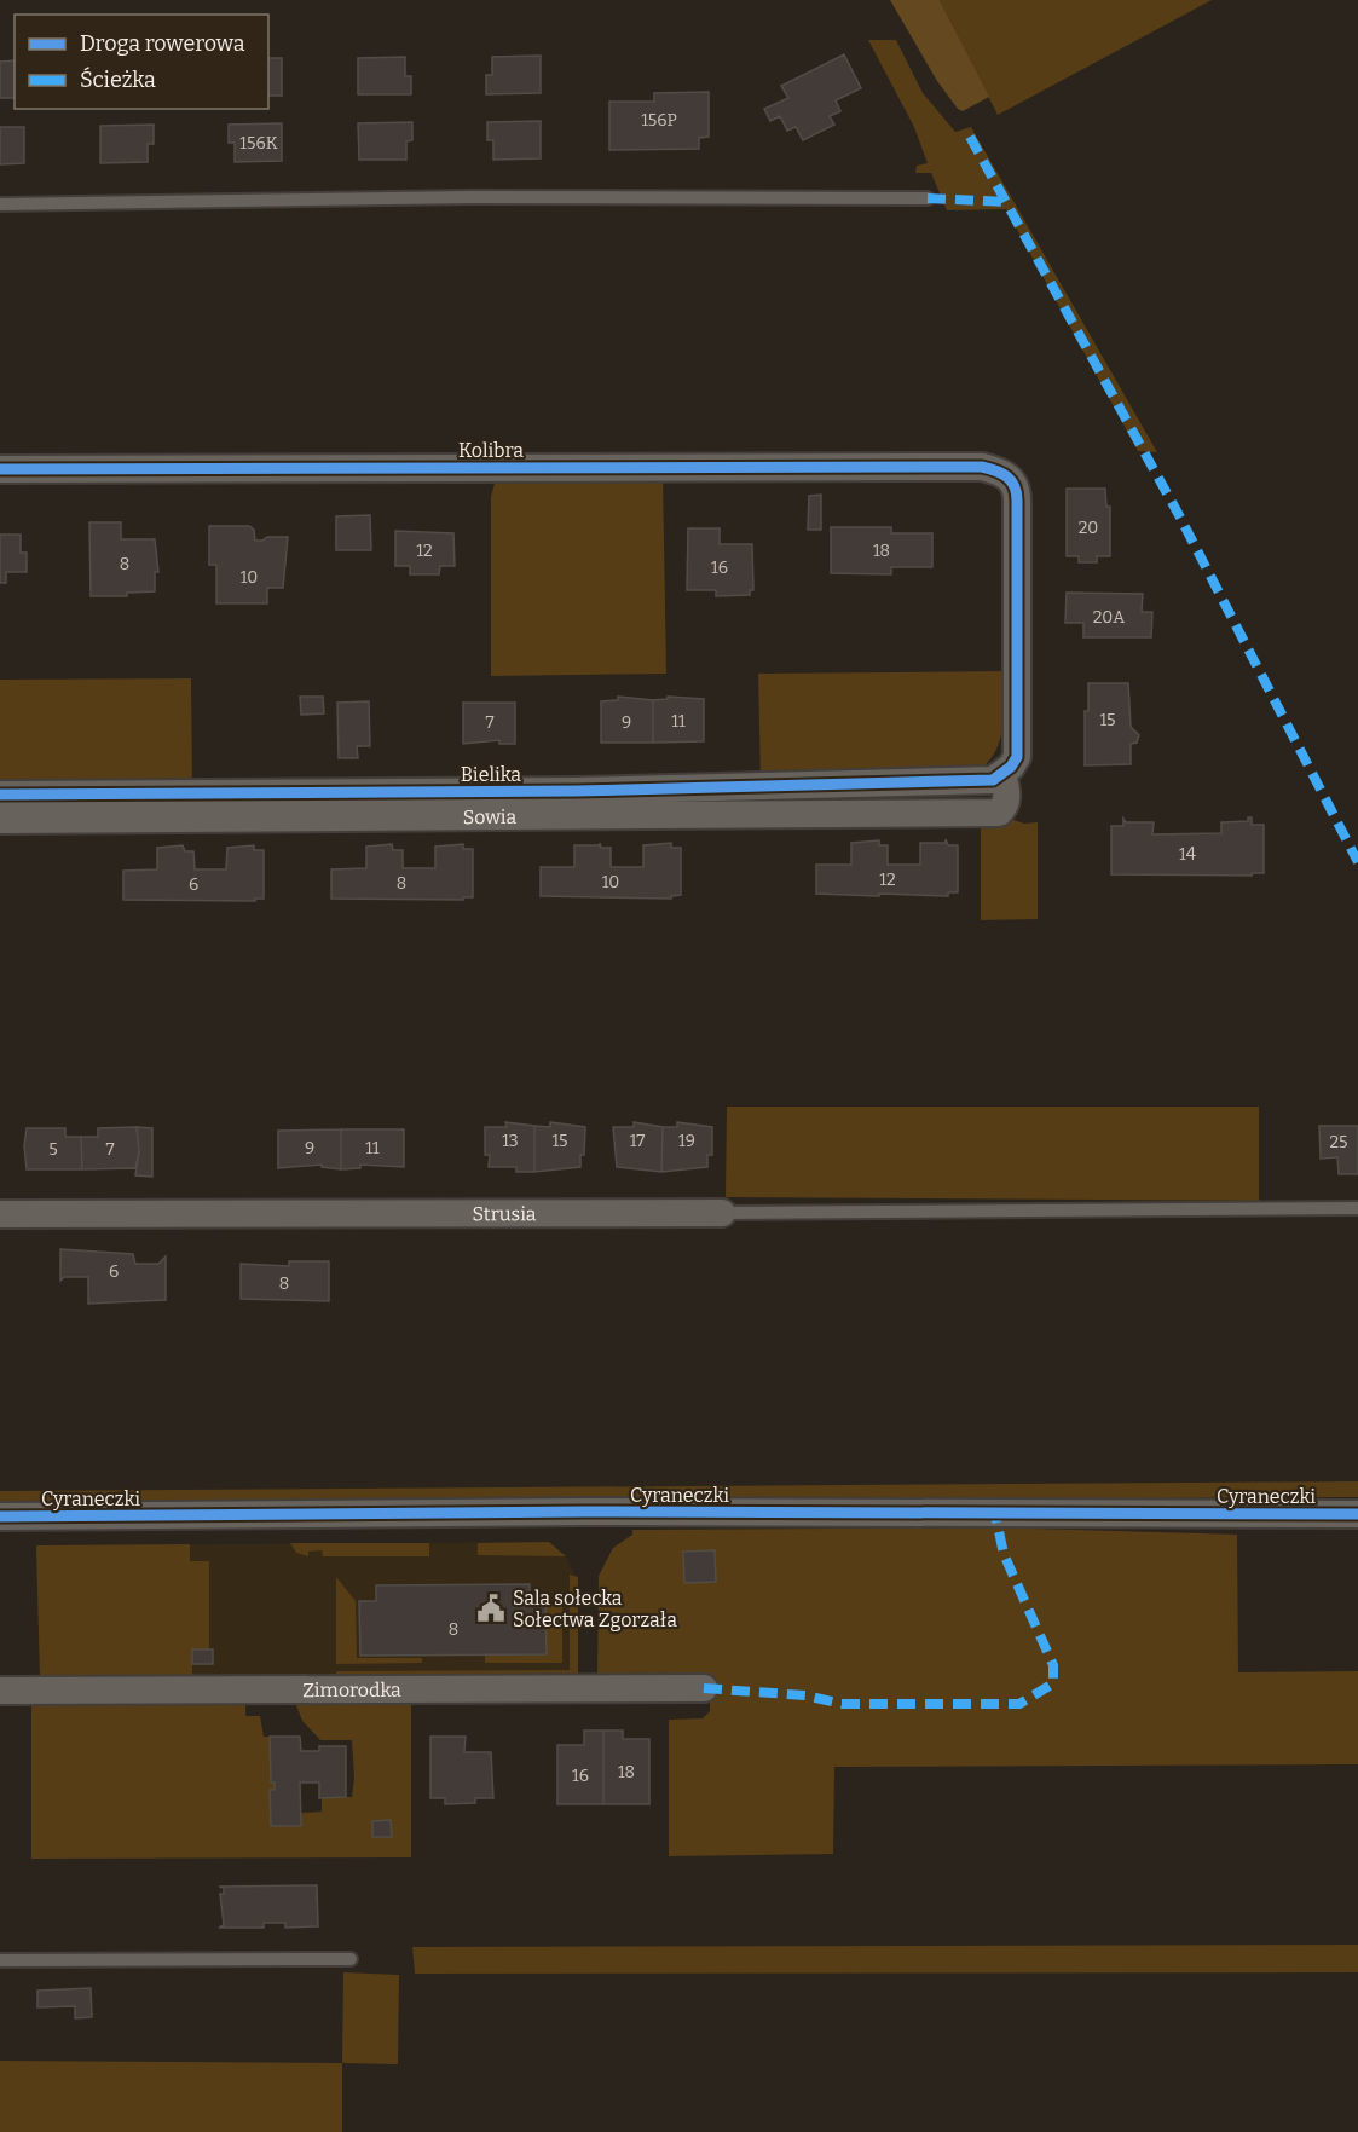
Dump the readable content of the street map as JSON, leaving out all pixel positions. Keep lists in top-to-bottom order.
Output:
{
  "streets": {
    "street": [
      "Kolibra",
      "Bielika",
      "Sowia",
      "Strusia",
      "Cyraneczki",
      "Zimorodka"
    ]
  },
  "crossings": [
    ["Kolibra", "Bielika"],
    ["Kolibra", "Sowia"],
    ["Bielika", "Sowia"]
  ],
  "places": {
    "public building": ["Sala sołecka Sołectwa Zgorzała"]
  },
  "house_numbers": [
    "156P",
    "156K",
    "20",
    "12",
    "18",
    "8",
    "16",
    "10",
    "20A",
    "15",
    "11",
    "7",
    "9",
    "14",
    "12",
    "10",
    "8",
    "6",
    "13",
    "15",
    "17",
    "19",
    "25",
    "9",
    "11",
    "5",
    "7",
    "6",
    "8",
    "8",
    "18",
    "16"
  ],
  "legend": ["Droga rowerowa", "Ścieżka"]
}
